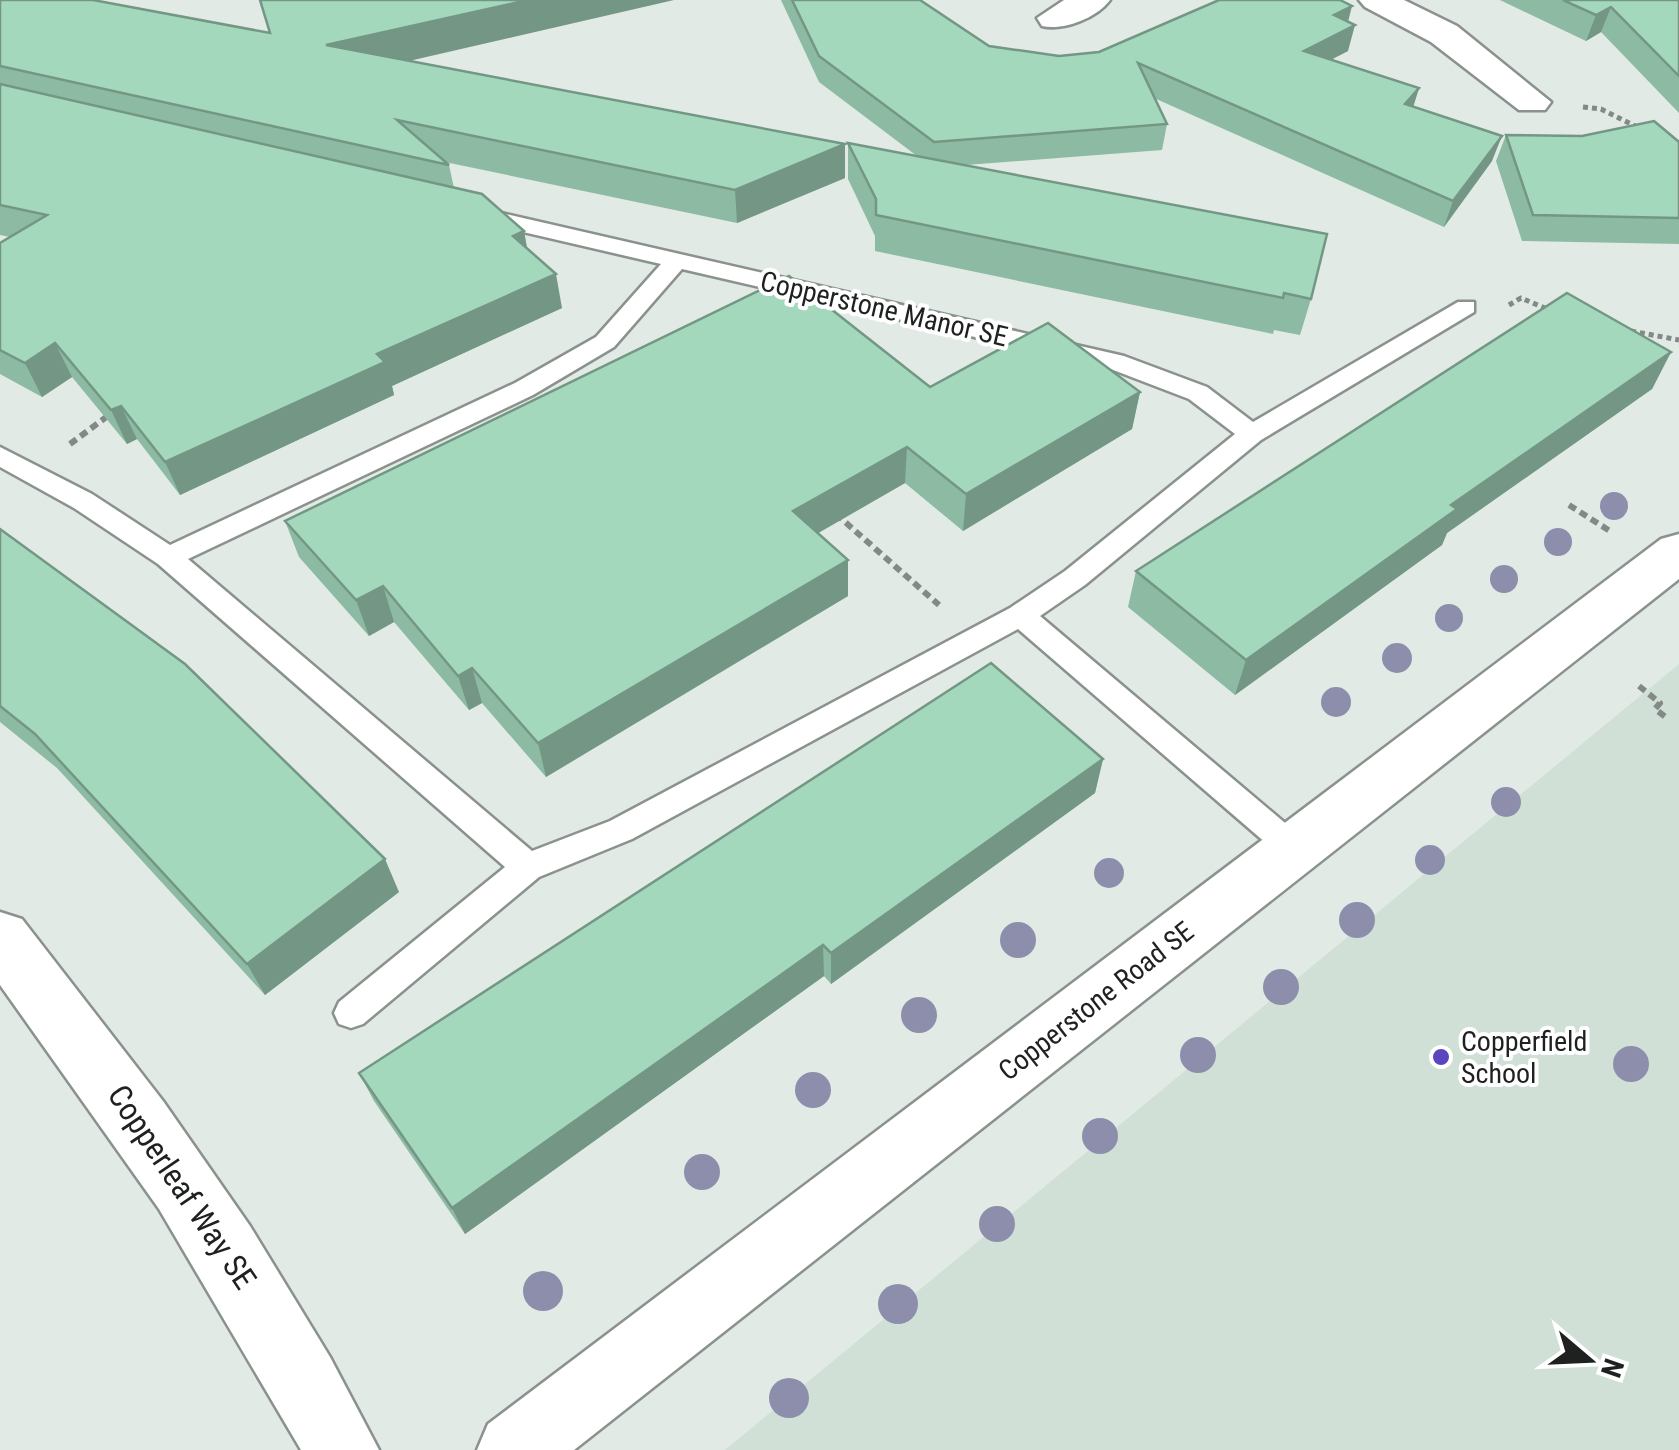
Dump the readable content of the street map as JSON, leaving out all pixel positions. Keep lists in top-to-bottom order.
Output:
{
  "streets": {
    "street": ["Copperstone Road SE", "Copperleaf Way SE"],
    "lane": ["Copperstone Manor SE"]
  },
  "places": ["Copperfield School"],
  "north": "right"
}
